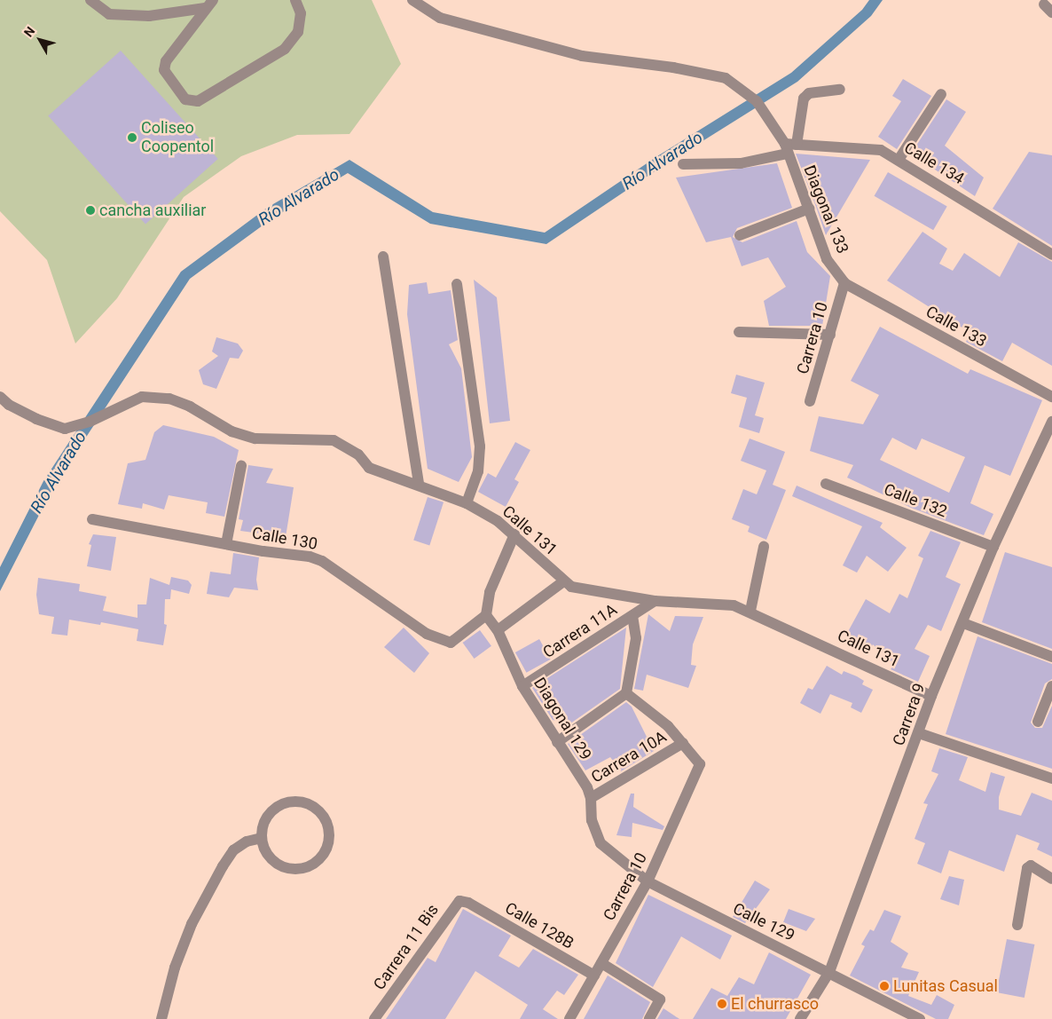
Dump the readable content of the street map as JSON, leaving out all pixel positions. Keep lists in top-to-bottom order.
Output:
{
  "streets": {
    "street": [
      "Calle 134",
      "Diagonal 133",
      "Calle 133",
      "Carrera 10",
      "Calle 132",
      "Calle 131",
      "Calle 130",
      "Carrera 11A",
      "Carrera 9",
      "Diagonal 129",
      "Carrera 10A",
      "Calle 129",
      "Calle 128B",
      "Carrera 11 Bis"
    ]
  },
  "crossings": [
    ["Calle 134", "Diagonal 133"],
    ["Diagonal 133", "Calle 133"],
    ["Diagonal 133", "Carrera 10"],
    ["Calle 133", "Carrera 10"],
    ["Carrera 10", "Carrera 10A"],
    ["Carrera 10", "Calle 129"],
    ["Carrera 10", "Calle 128B"],
    ["Calle 132", "Carrera 9"],
    ["Calle 131", "Carrera 11A"],
    ["Calle 131", "Carrera 9"],
    ["Calle 130", "Diagonal 129"],
    ["Carrera 11A", "Diagonal 129"],
    ["Carrera 9", "Calle 129"],
    ["Diagonal 129", "Carrera 10A"],
    ["Diagonal 129", "Calle 129"],
    ["Calle 128B", "Carrera 11 Bis"]
  ],
  "water": ["Río Alvarado"],
  "places": [
    "Coliseo Coopentol",
    "cancha auxiliar",
    "Lunitas Casual",
    "El churrasco"
  ],
  "north": "top left"
}
